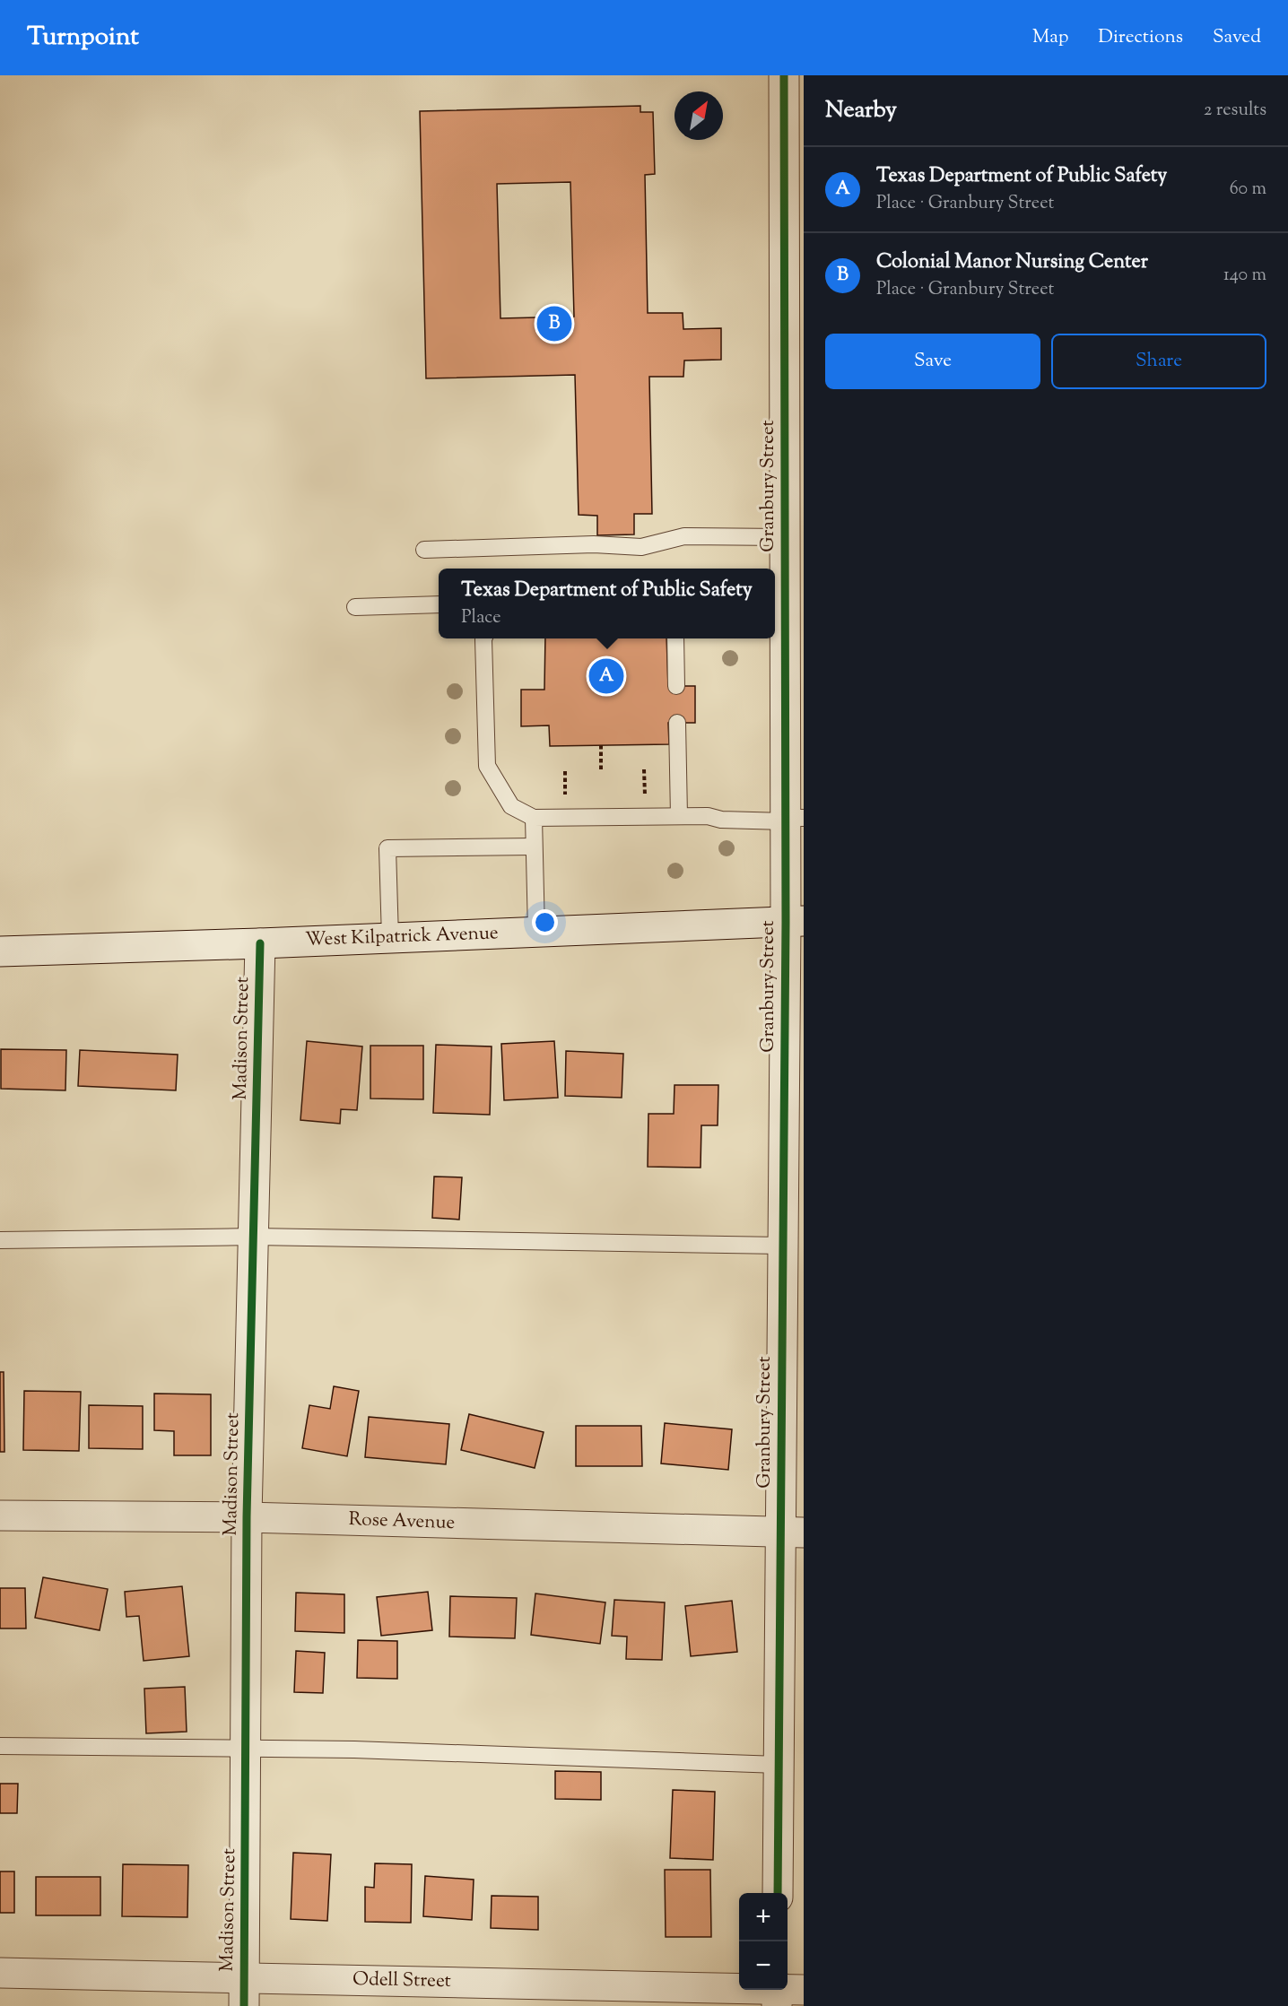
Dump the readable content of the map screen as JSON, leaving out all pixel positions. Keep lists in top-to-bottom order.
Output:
{
  "streets": {
    "street": [
      "Granbury Street",
      "West Kilpatrick Avenue",
      "Madison Street",
      "Rose Avenue",
      "Odell Street"
    ]
  },
  "crossings": [
    ["Granbury Street", "West Kilpatrick Avenue"],
    ["Granbury Street", "Rose Avenue"],
    ["West Kilpatrick Avenue", "Madison Street"],
    ["Madison Street", "Rose Avenue"],
    ["Madison Street", "Odell Street"]
  ],
  "north": "top right",
  "page": {
    "header": "Turnpoint",
    "nav": ["Map", "Directions", "Saved"],
    "heading": ["Nearby", "2 results"],
    "list": [
      {
        "mark": "A",
        "name": "Texas Department of Public Safety",
        "note": "Place · Granbury Street",
        "value": "60 m"
      },
      {
        "mark": "B",
        "name": "Colonial Manor Nursing Center",
        "note": "Place · Granbury Street",
        "value": "140 m"
      }
    ],
    "pins": ["B", "A"],
    "buttons": ["Save", "Share"],
    "popup": ["Texas Department of Public Safety", "Place"],
    "map_buttons": ["+", "−"]
  }
}
